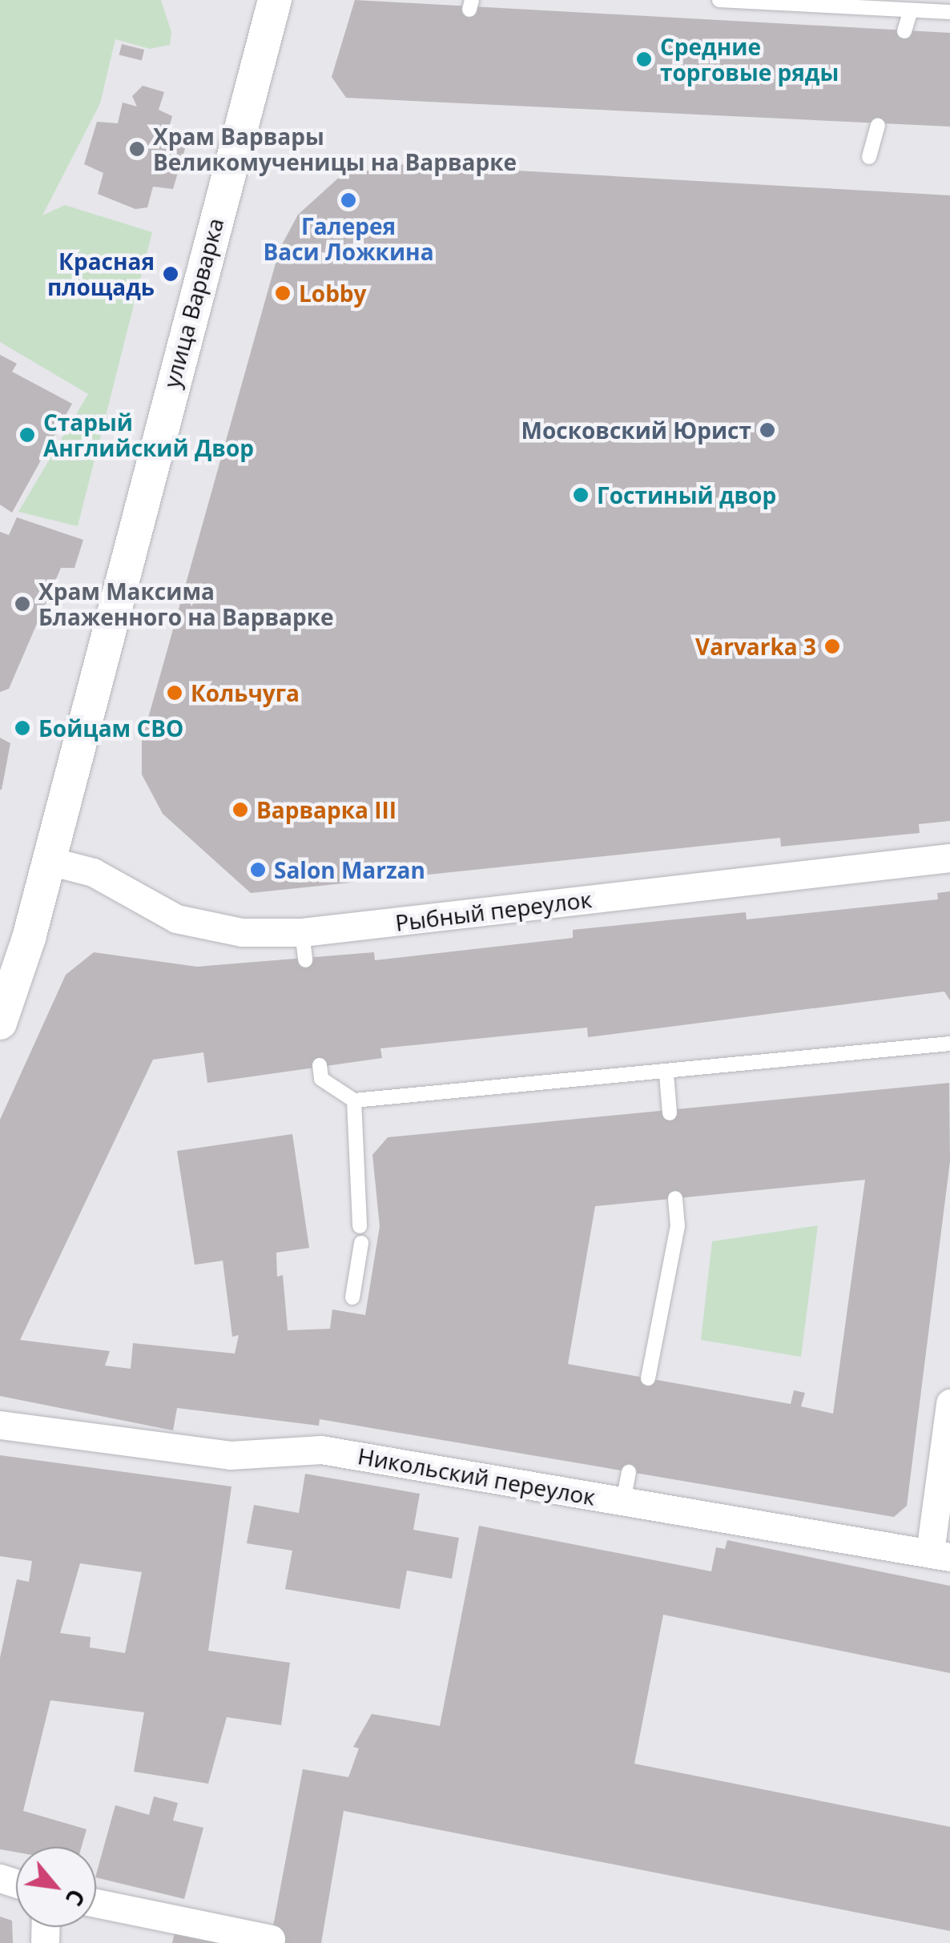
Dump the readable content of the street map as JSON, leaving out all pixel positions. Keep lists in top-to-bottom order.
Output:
{
  "streets": {
    "street": ["улица Варварка", "Рыбный переулок", "Никольский переулок"]
  },
  "crossings": [
    ["улица Варварка", "Рыбный переулок"]
  ],
  "places": [
    "Средние торговые ряды",
    "Храм Варвары Великомученицы на Варварке",
    "Галерея Васи Ложкина",
    "Красная площадь",
    "Lobby",
    "Московский Юрист",
    "Старый Английский Двор",
    "Гостиный двор",
    "Храм Максима Блаженного на Варварке",
    "Varvarka 3",
    "Кольчуга",
    "Бойцам СВО",
    "Варварка III",
    "Salon Marzan"
  ],
  "north": "bottom right"
}
